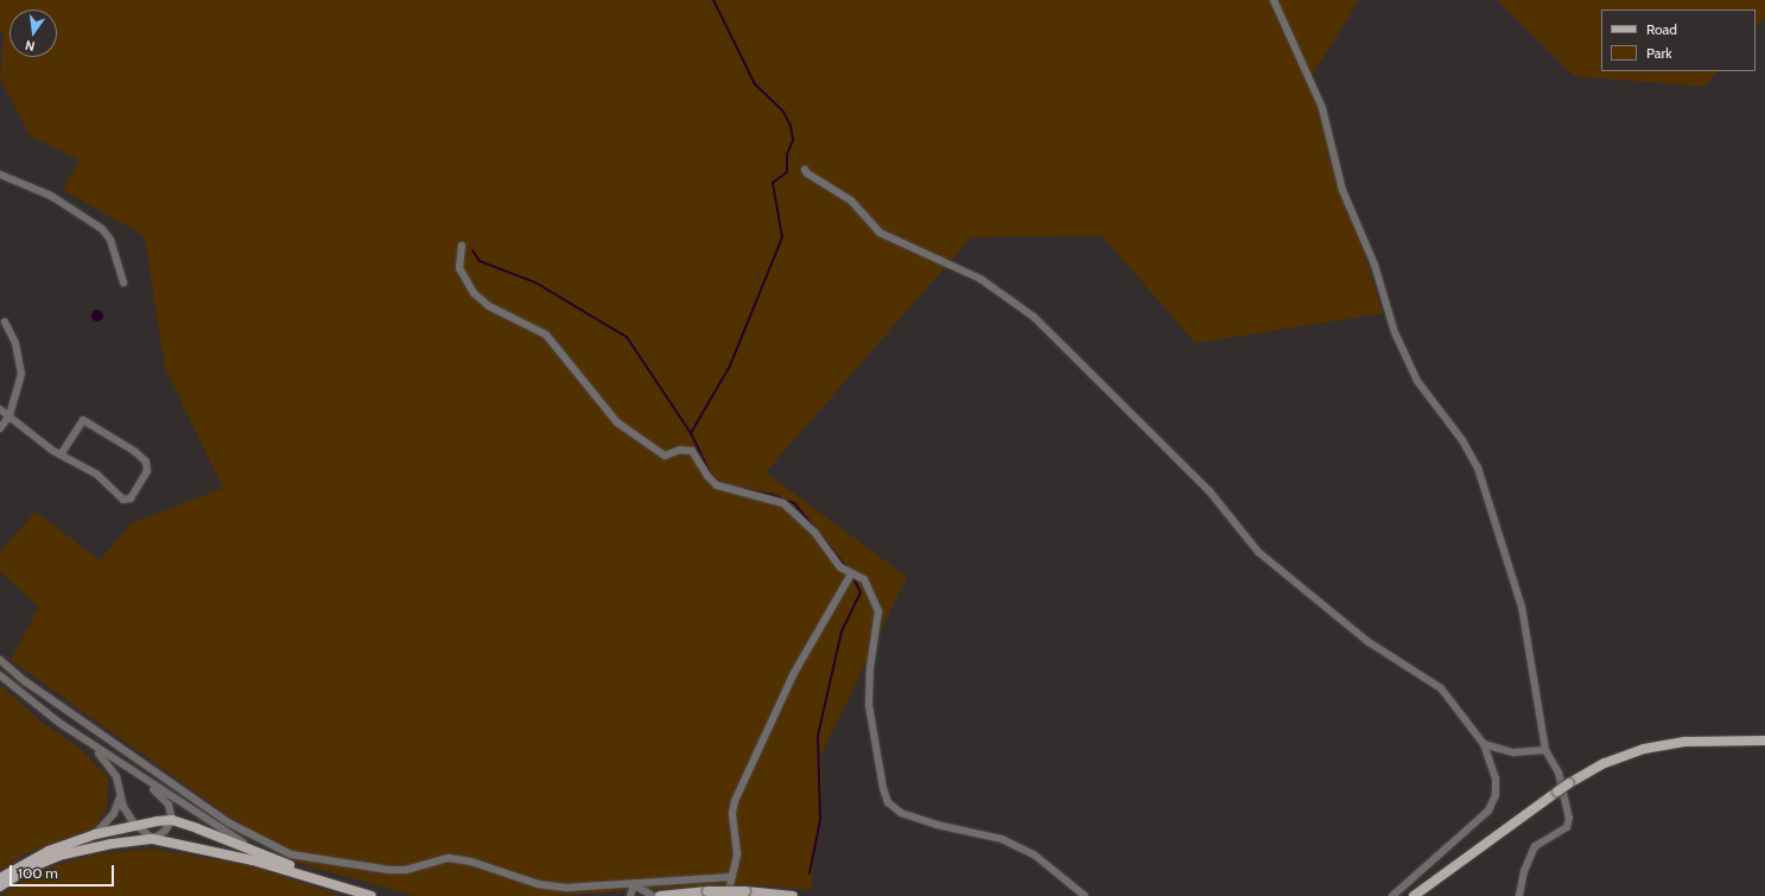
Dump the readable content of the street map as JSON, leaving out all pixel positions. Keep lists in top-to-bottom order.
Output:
{
  "legend": ["Road", "Park"],
  "scale_bar": "100 m",
  "north": "bottom"
}
